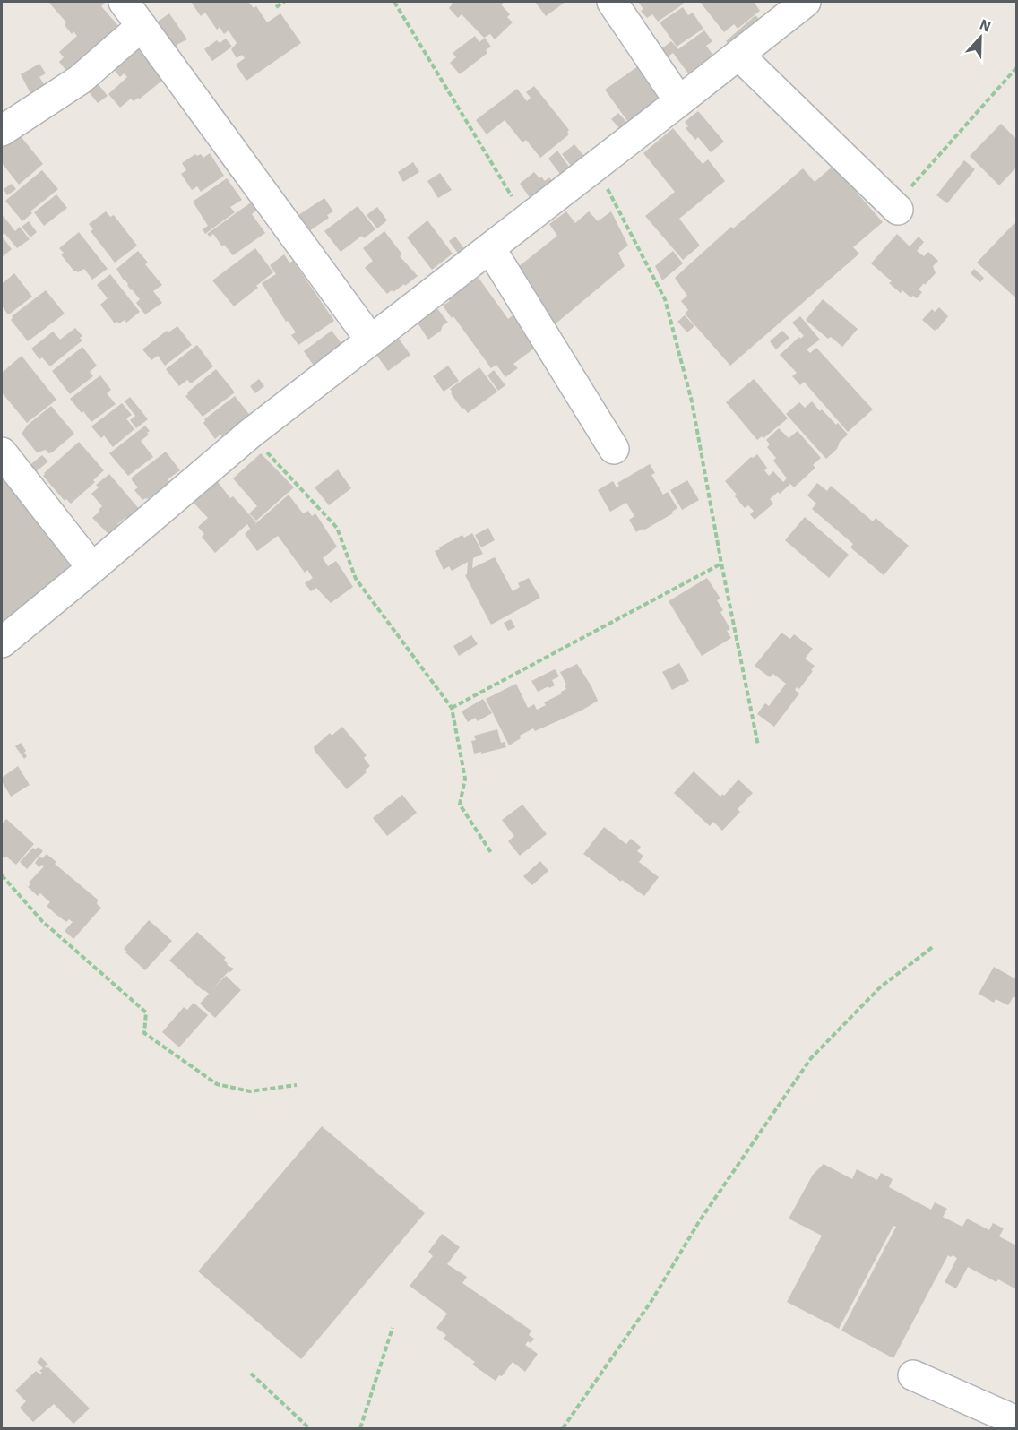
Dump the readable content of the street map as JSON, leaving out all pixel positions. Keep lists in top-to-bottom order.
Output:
{
  "north": "top"
}
